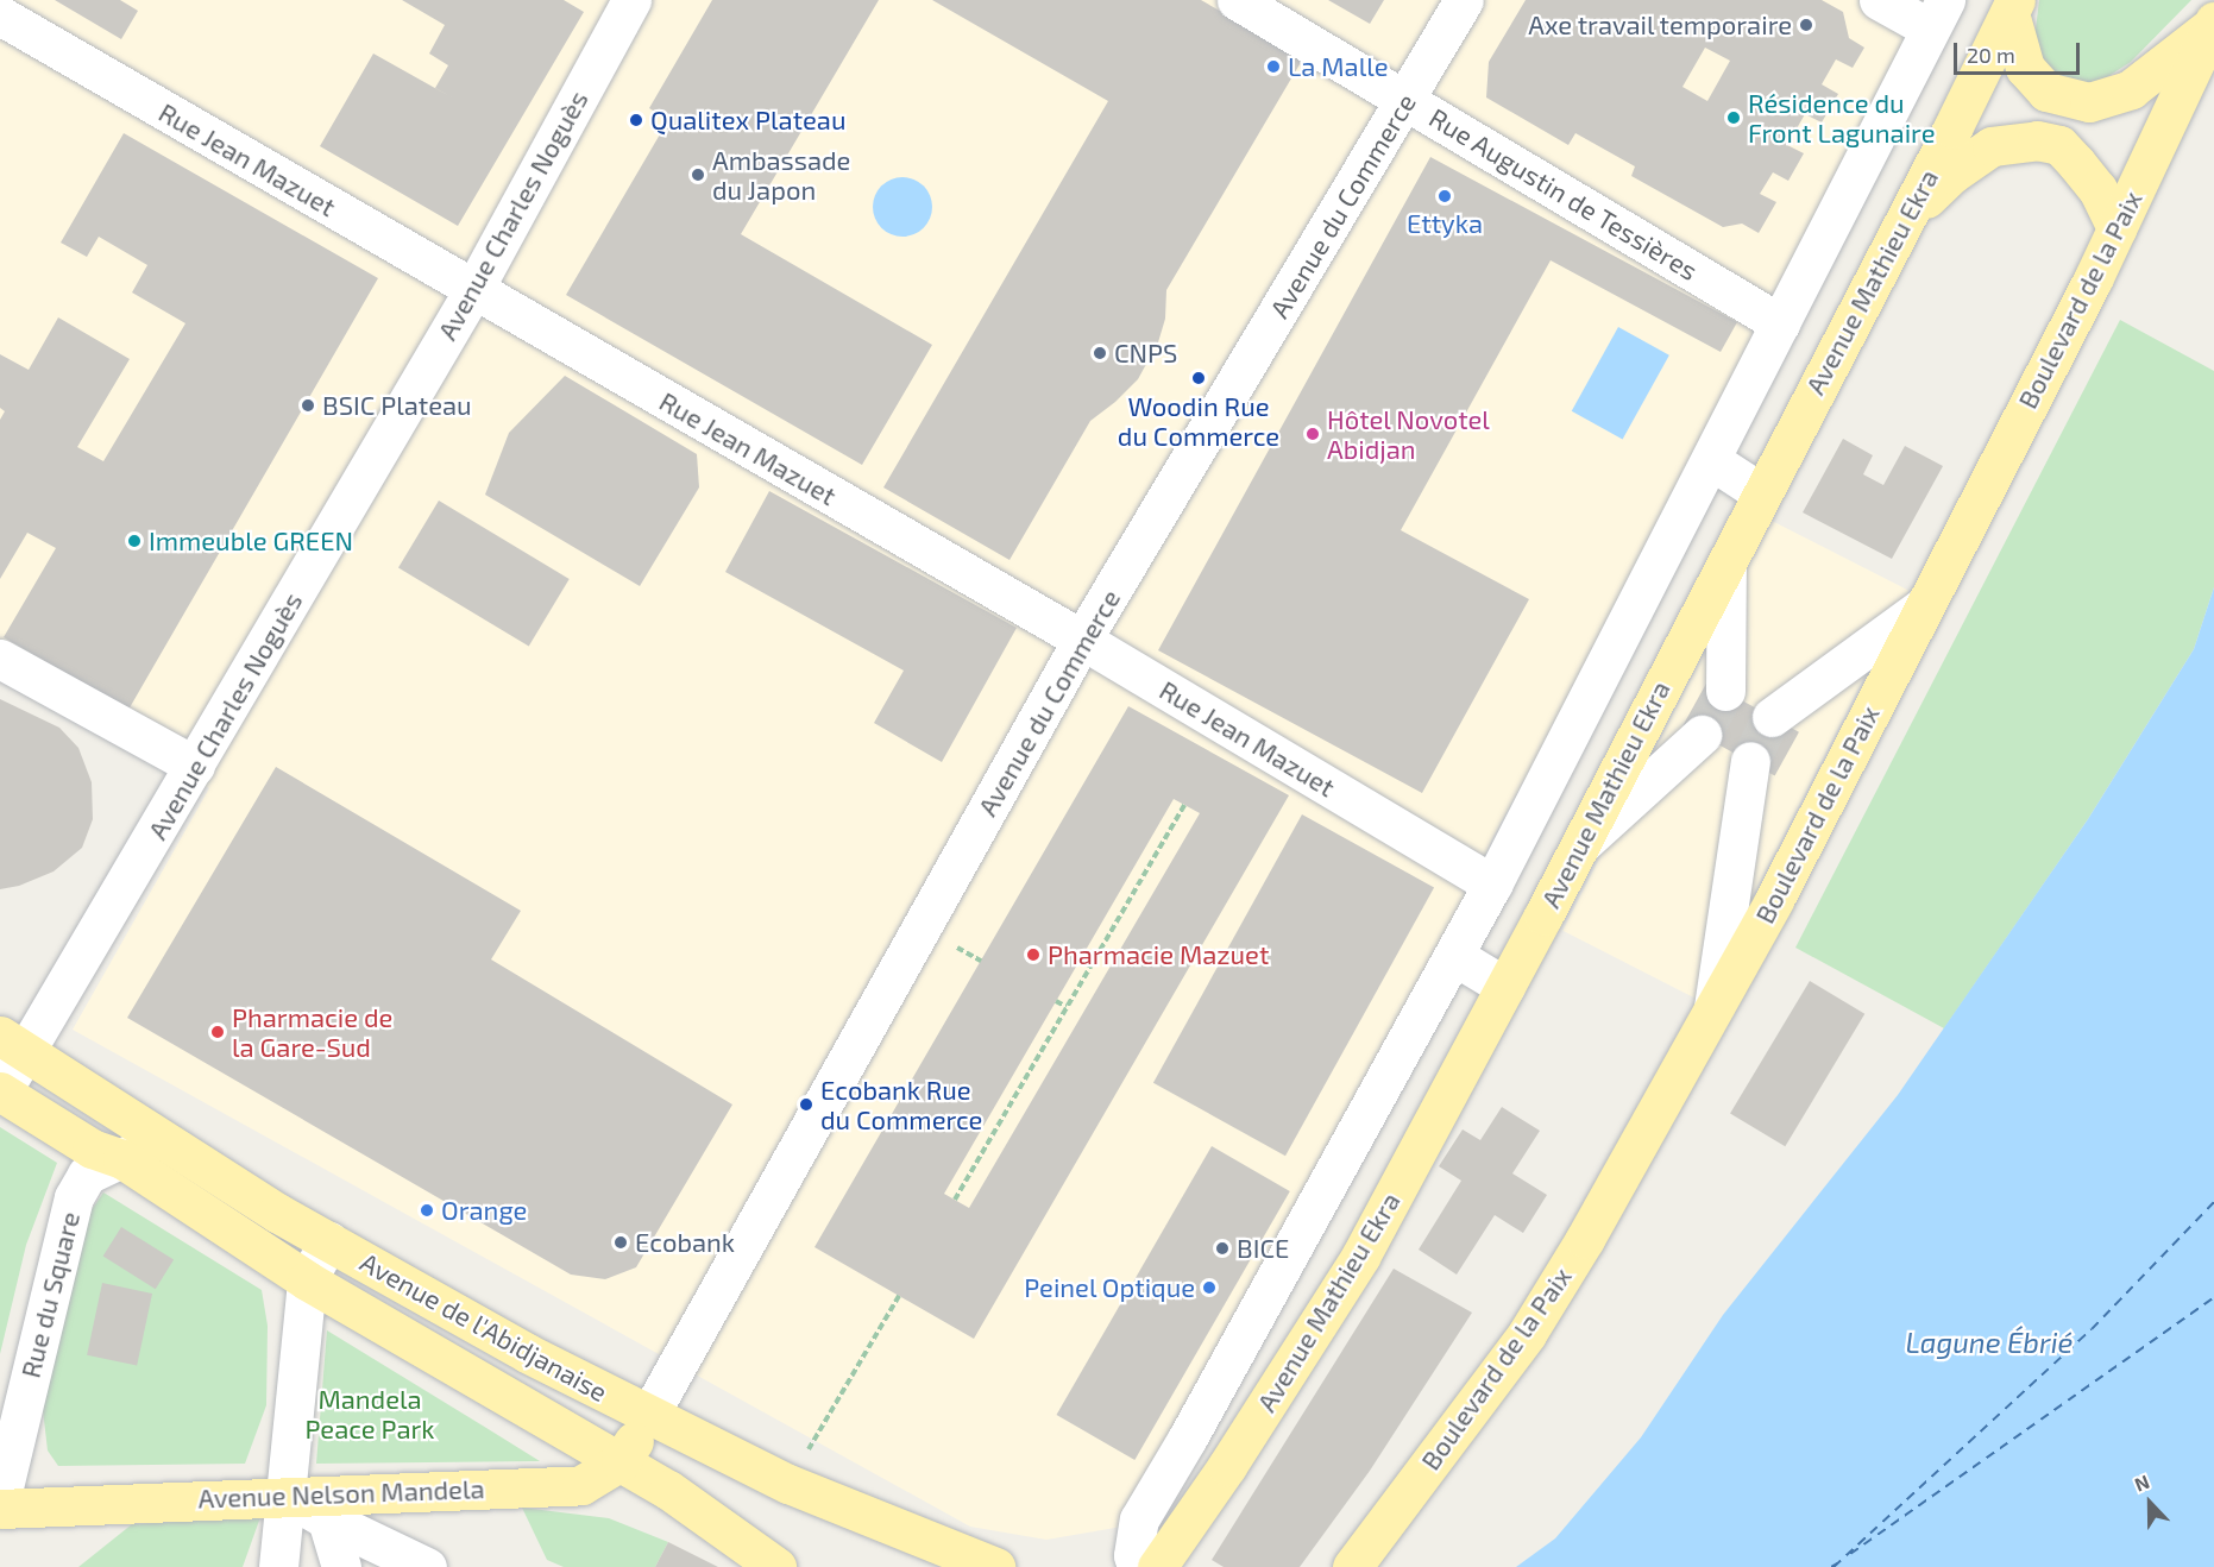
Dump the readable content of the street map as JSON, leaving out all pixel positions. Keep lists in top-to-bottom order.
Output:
{
  "streets": {
    "main road": [
      "Avenue Mathieu Ekra",
      "Boulevard de la Paix",
      "Avenue de l'Abidjanaise",
      "Avenue Nelson Mandela"
    ],
    "street": [
      "Rue Jean Mazuet",
      "Rue Augustin de Tessières",
      "Avenue du Commerce",
      "Avenue Charles Noguès",
      "Rue du Square"
    ]
  },
  "crossings": [
    ["Rue Jean Mazuet", "Avenue du Commerce"],
    ["Rue Jean Mazuet", "Avenue Charles Noguès"],
    ["Rue Augustin de Tessières", "Avenue du Commerce"],
    ["Avenue du Commerce", "Avenue de l'Abidjanaise"],
    ["Avenue du Commerce", "Avenue Nelson Mandela"],
    ["Avenue Charles Noguès", "Avenue de l'Abidjanaise"],
    ["Rue du Square", "Avenue de l'Abidjanaise"],
    ["Avenue de l'Abidjanaise", "Avenue Nelson Mandela"]
  ],
  "water": ["Lagune Ébrié"],
  "parks": ["Mandela Peace Park"],
  "places": [
    "Axe travail temporaire",
    "La Malle",
    "Résidence du Front Lagunaire",
    "Qualitex Plateau",
    "Ambassade du Japon",
    "Ettyka",
    "CNPS",
    "Woodin Rue du Commerce",
    "BSIC Plateau",
    "Hôtel Novotel Abidjan",
    "Immeuble GREEN",
    "Pharmacie Mazuet",
    "Pharmacie de la Gare-Sud",
    "Ecobank Rue du Commerce",
    "Orange",
    "Ecobank",
    "BICE",
    "Peinel Optique"
  ],
  "scale_bar": "20 m",
  "north": "top"
}
